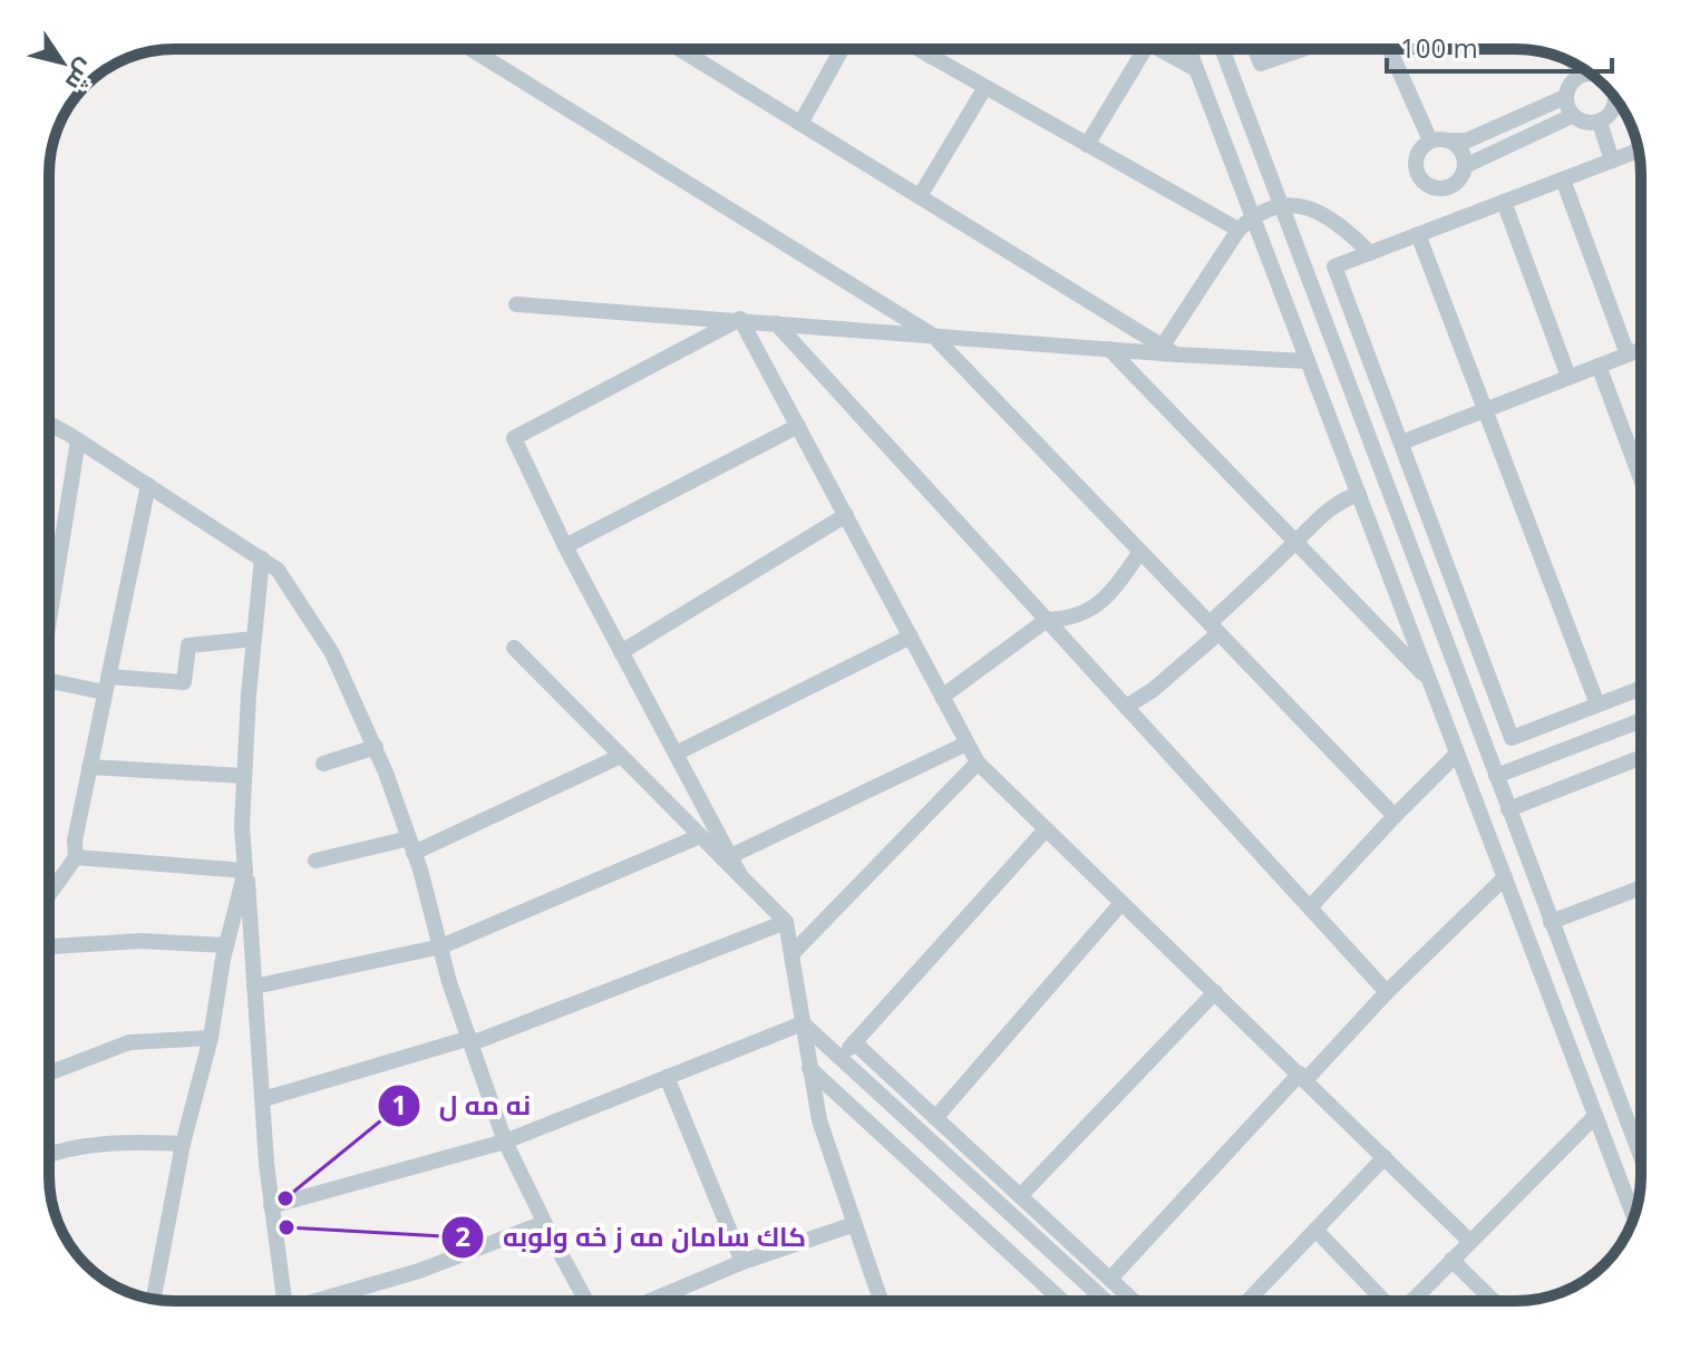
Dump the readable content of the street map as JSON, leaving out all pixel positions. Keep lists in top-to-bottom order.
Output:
{
  "places": ["نه مه ل", "كاك سامان مه ز خه ولوبه"],
  "scale_bar": "100 m",
  "north": "bottom right"
}
